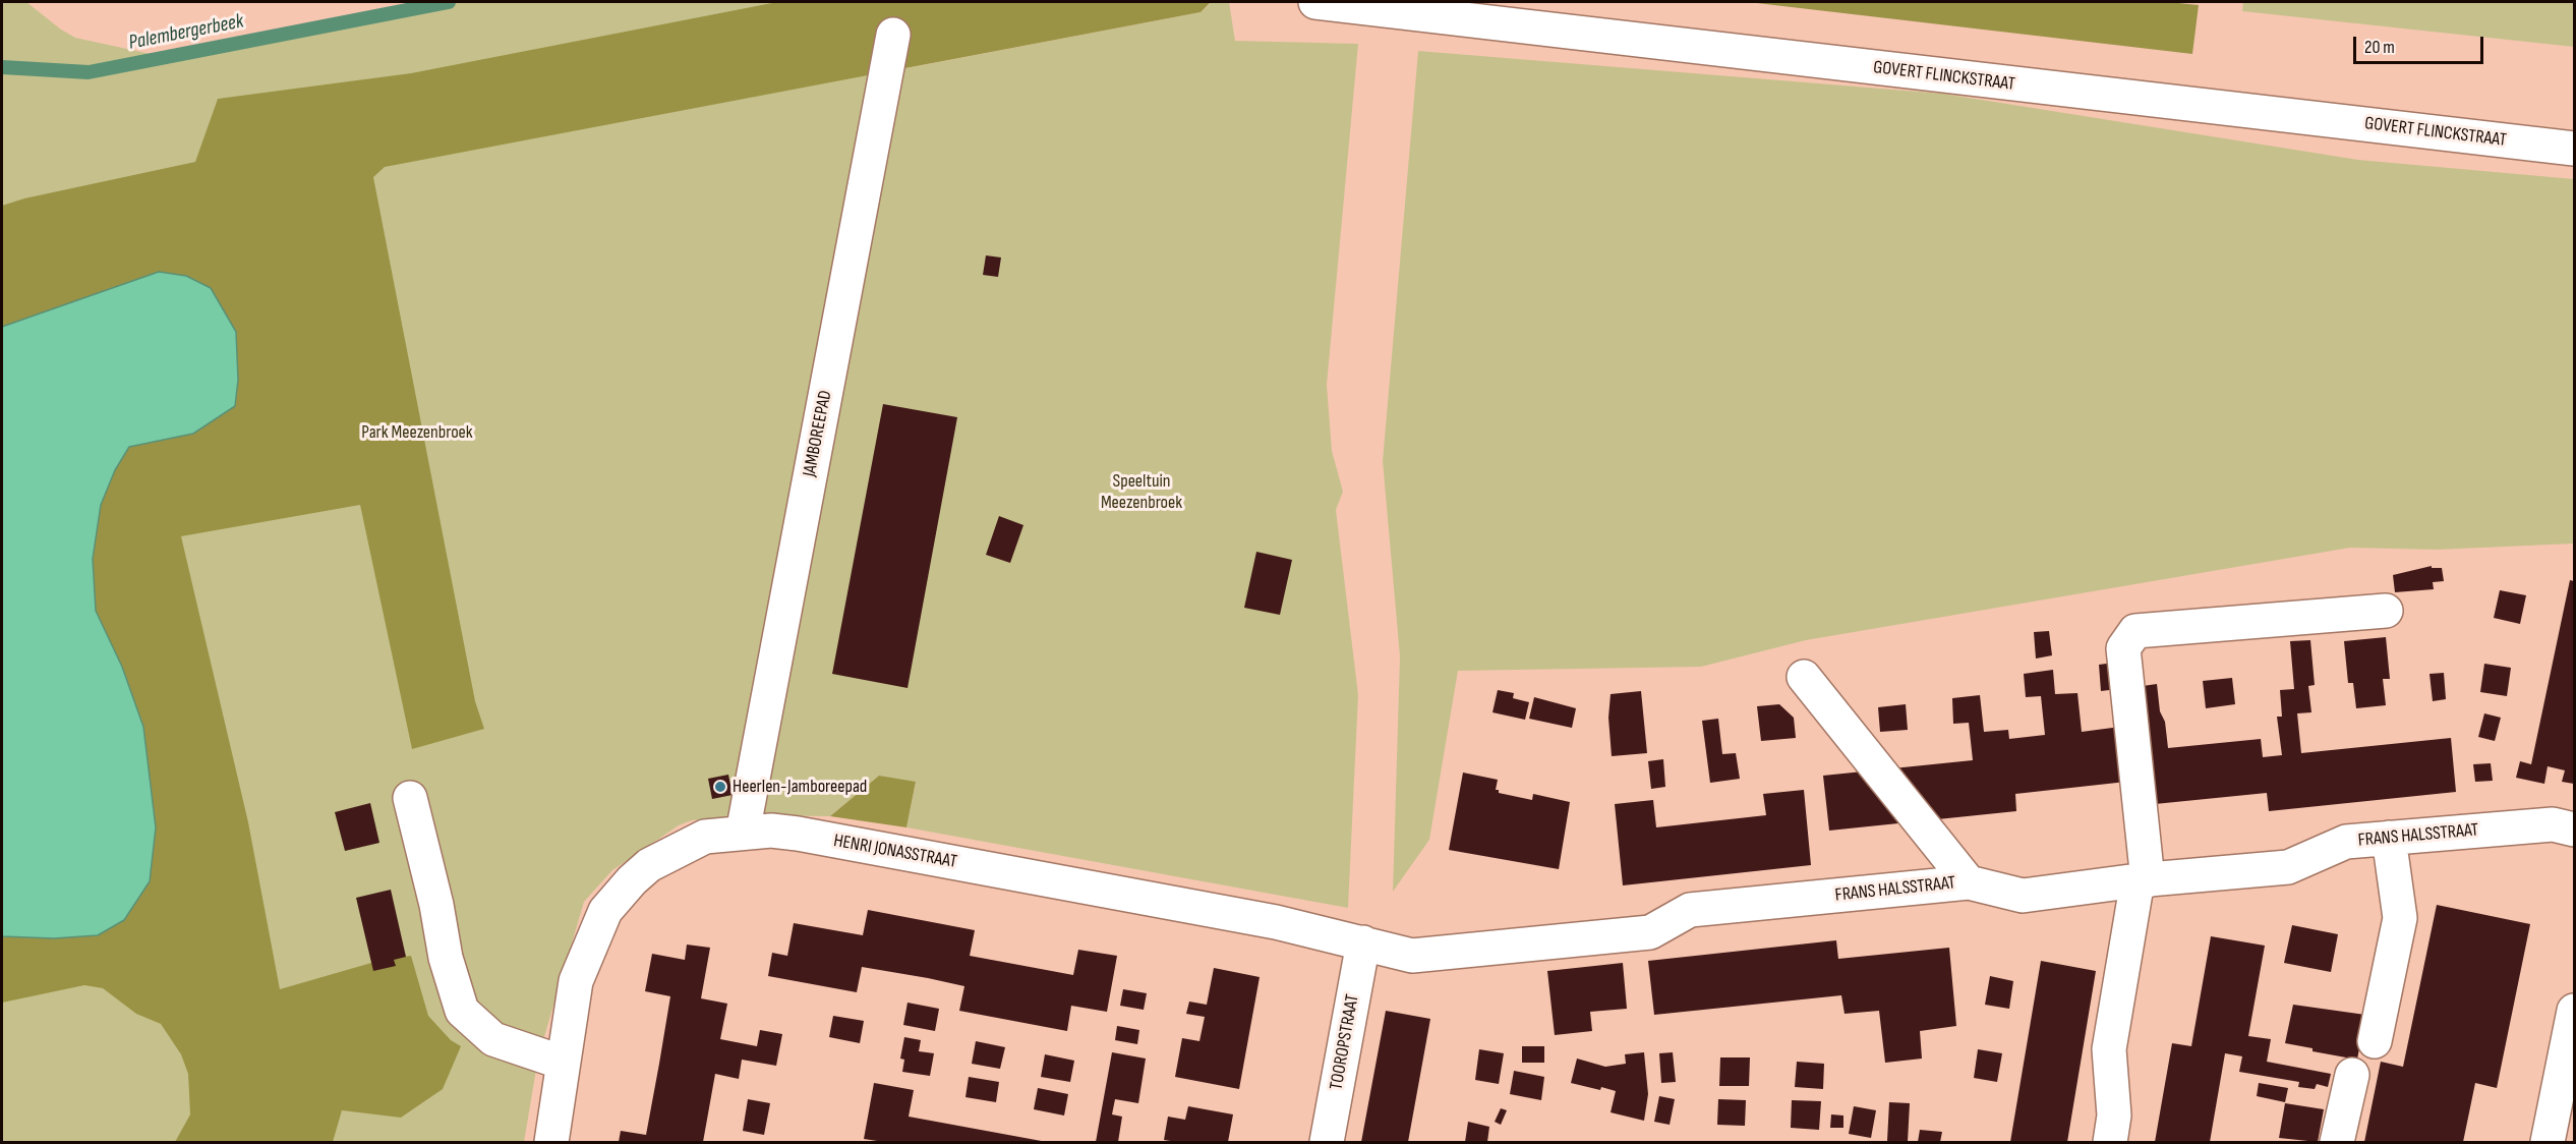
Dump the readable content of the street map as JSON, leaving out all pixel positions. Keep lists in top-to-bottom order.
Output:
{
  "streets": {
    "street": [
      "GOVERT FLINCKSTRAAT",
      "JAMBOREEPAD",
      "FRANS HALSSTRAAT",
      "HENRI JONASSTRAAT",
      "TOOROPSTRAAT"
    ]
  },
  "crossings": [
    ["JAMBOREEPAD", "HENRI JONASSTRAAT"],
    ["FRANS HALSSTRAAT", "HENRI JONASSTRAAT"],
    ["FRANS HALSSTRAAT", "TOOROPSTRAAT"],
    ["HENRI JONASSTRAAT", "TOOROPSTRAAT"]
  ],
  "water": ["Palembergerbeek"],
  "parks": ["Park Meezenbroek", "Speeltuin Meezenbroek"],
  "places": ["Heerlen-Jamboreepad"],
  "scale_bar": "20 m"
}
